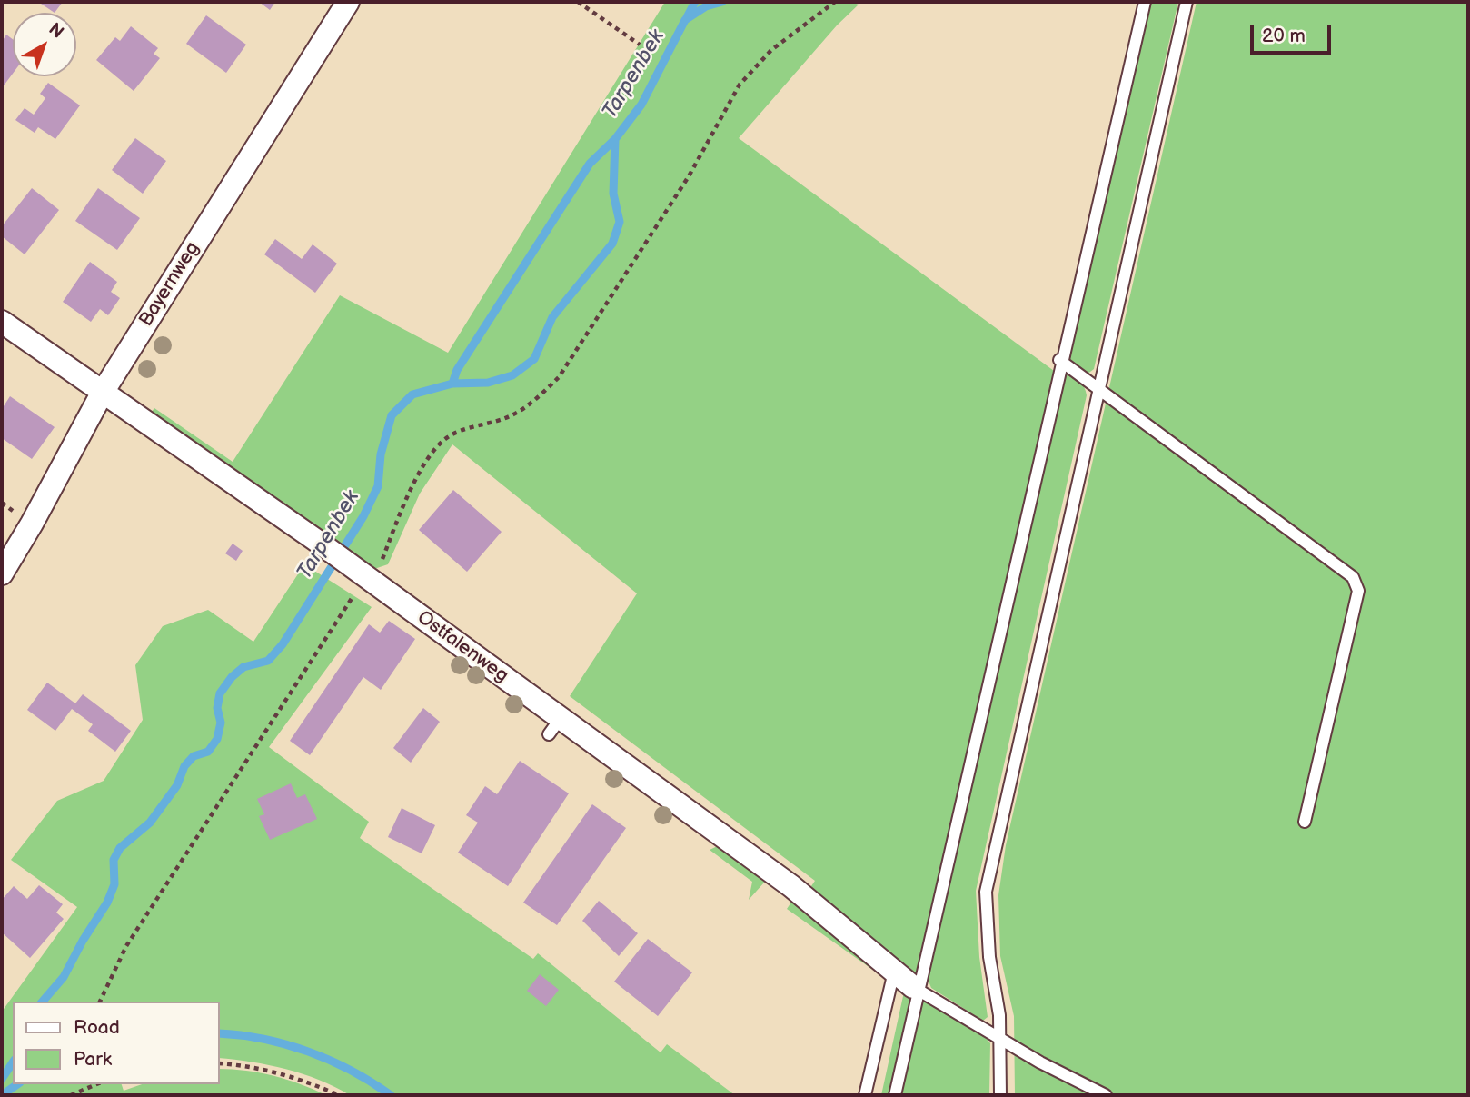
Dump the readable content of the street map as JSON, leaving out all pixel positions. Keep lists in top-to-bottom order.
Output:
{
  "streets": {
    "street": ["Bayernweg", "Ostfalenweg"]
  },
  "crossings": [
    ["Bayernweg", "Ostfalenweg"]
  ],
  "water": ["Tarpenbek"],
  "legend": ["Road", "Park"],
  "scale_bar": "20 m",
  "north": "top right"
}
